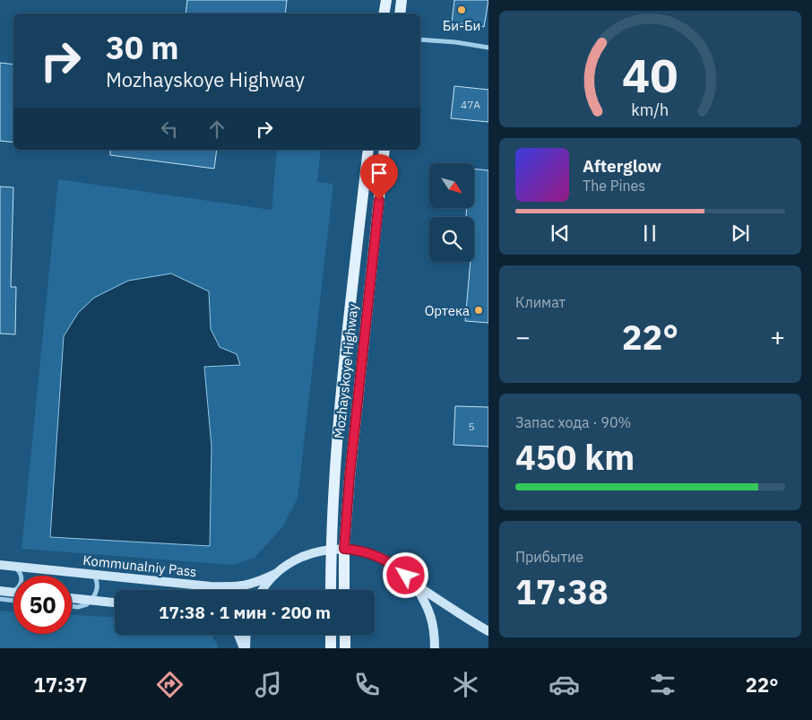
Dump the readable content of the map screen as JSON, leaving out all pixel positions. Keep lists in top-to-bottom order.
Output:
{
  "streets": {
    "main road": ["Mozhayskoye Highway", "Kommunalniy Pass"]
  },
  "places": ["Би-Би", "Ортека"],
  "house_numbers": ["47А", "5"],
  "north": "bottom right",
  "page": {
    "turn": ["30 m", "Mozhayskoye Highway"],
    "song": ["Afterglow", "The Pines"],
    "tile": [
      "Климат",
      ["Запас хода · 90%", "450 km"],
      ["Прибытие", "17:38"]
    ],
    "heat": ["−", "22°", "+"],
    "limit": "50",
    "trip": "17:38 · 1 мин · 200 m",
    "tabs": ["17:37", "22°"],
    "gauge": ["40", "km/h"]
  }
}
